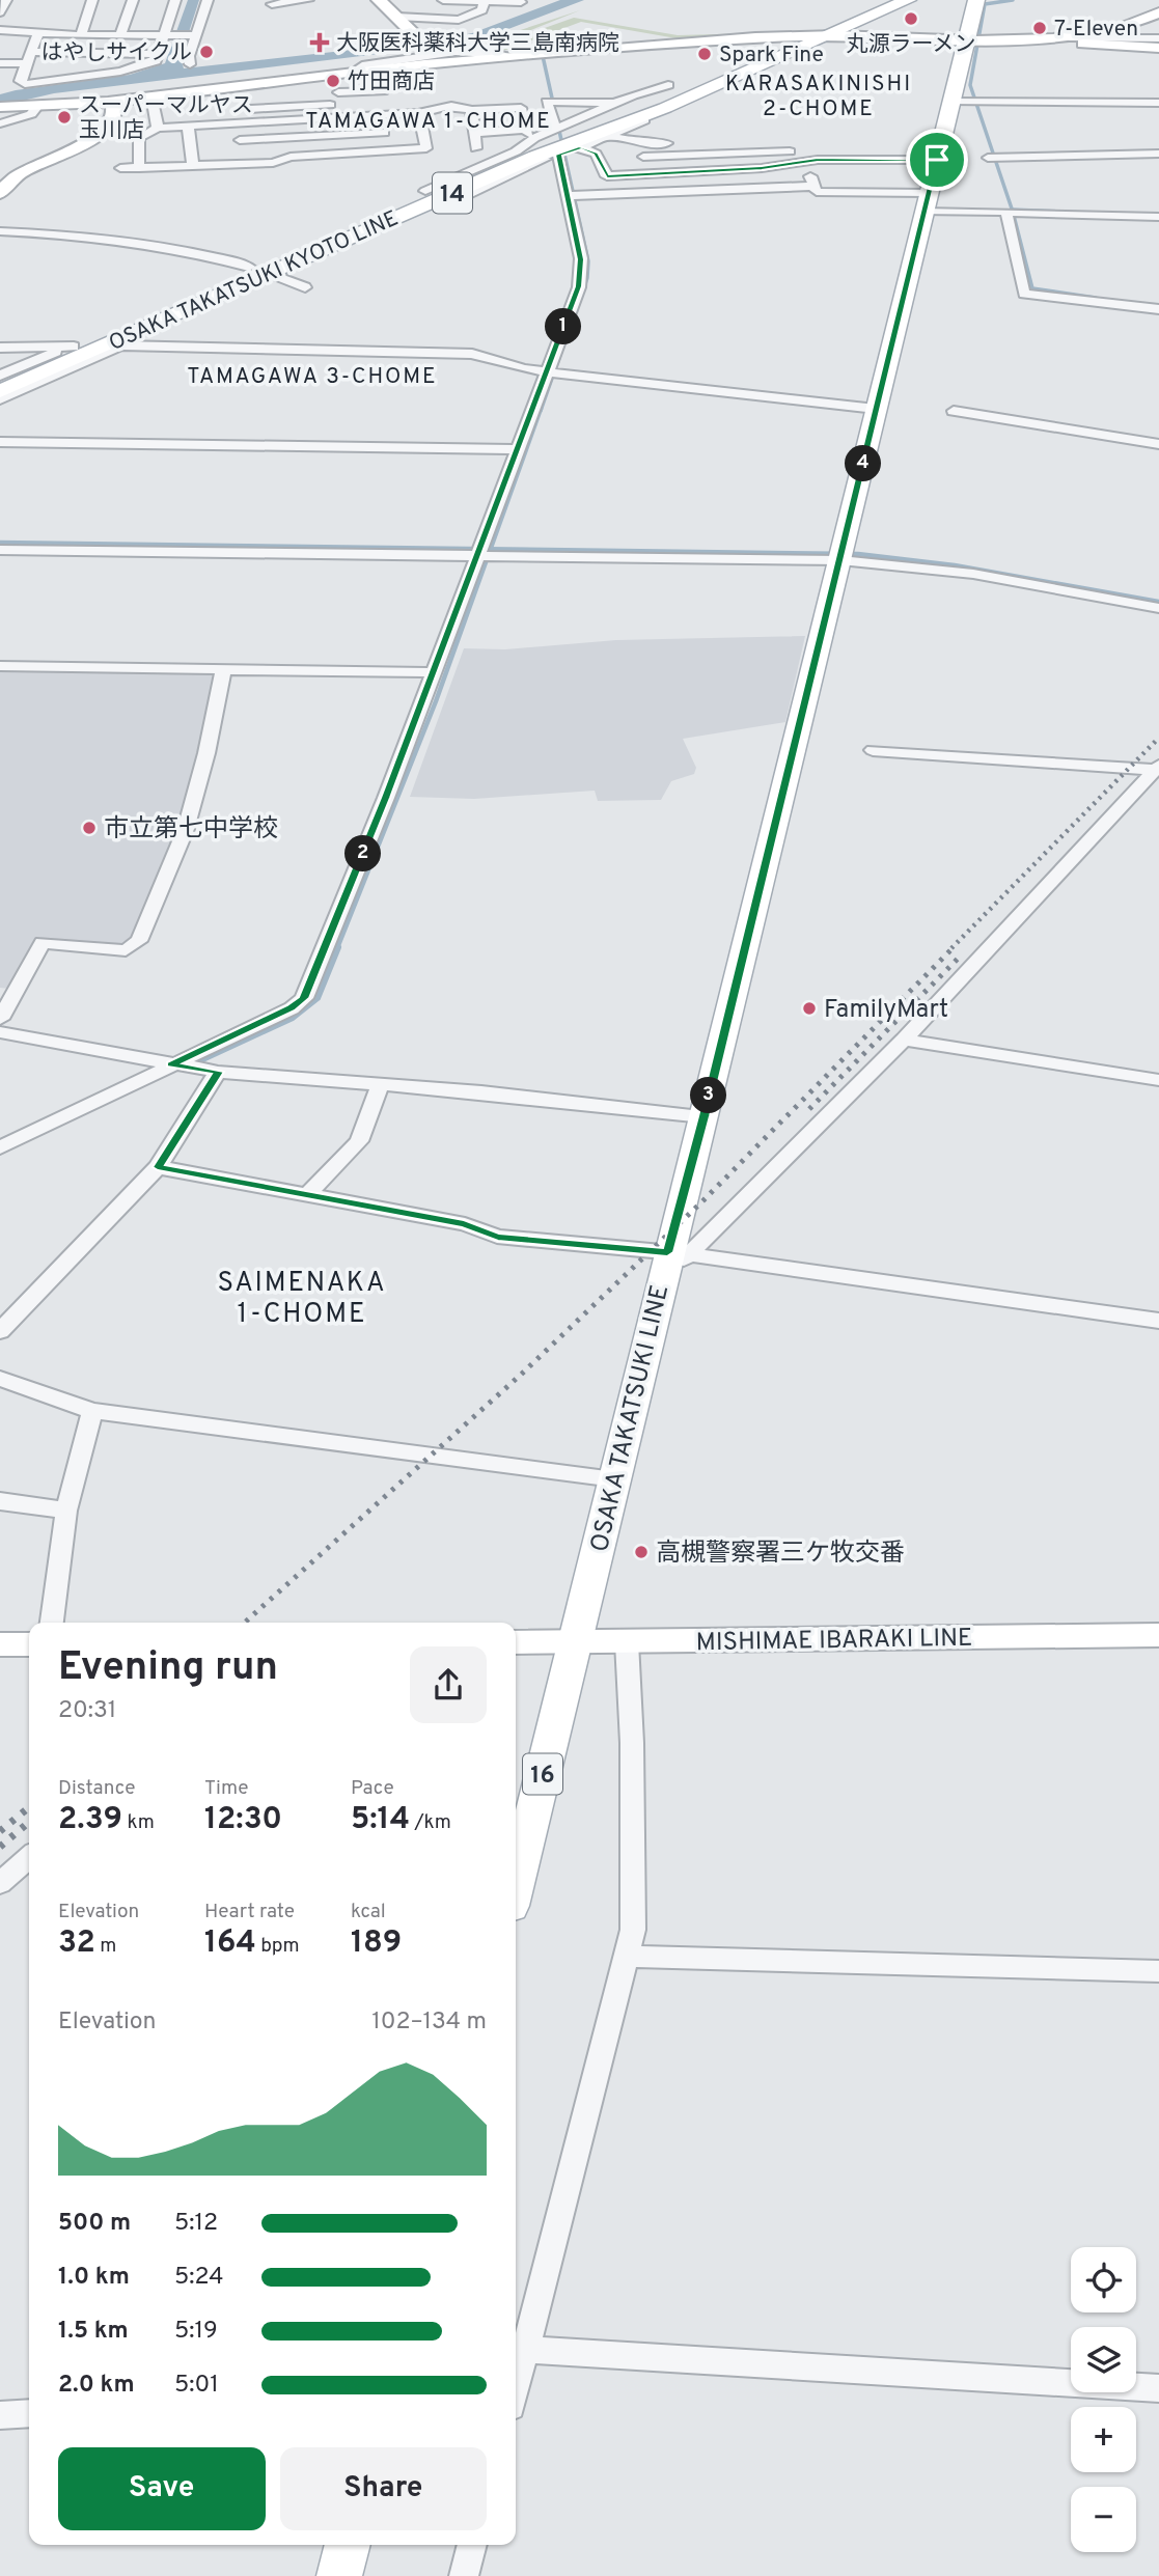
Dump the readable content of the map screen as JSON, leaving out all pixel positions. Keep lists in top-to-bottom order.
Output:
{
  "streets": {
    "main road": [
      "14",
      "OSAKA TAKATSUKI KYOTO LINE",
      "OSAKA TAKATSUKI LINE",
      "MISHIMAE IBARAKI LINE",
      "16"
    ]
  },
  "crossings": [
    ["OSAKA TAKATSUKI LINE", "MISHIMAE IBARAKI LINE"]
  ],
  "districts": [
    "KARASAKINISHI 2-CHOME",
    "TAMAGAWA 1-CHOME",
    "TAMAGAWA 3-CHOME",
    "SAIMENAKA 1-CHOME"
  ],
  "places": {
    "other": [
      "丸源ラーメン",
      "7-Eleven",
      "はやしサイクル",
      "Spark Fine",
      "竹田商店",
      "スーパーマルヤス 玉川店",
      "市立第七中学校",
      "FamilyMart",
      "高槻警察署三ケ牧交番"
    ],
    "health": ["大阪医科薬科大学三島南病院"]
  },
  "page": {
    "pins": [
      "1",
      "4",
      "2",
      "3"
    ],
    "heading": ["Evening run", "20:31"],
    "stats": [
      ["Distance", "2.39 km"],
      ["Time", "12:30"],
      ["Pace", "5:14 /km"],
      ["Elevation", "32 m"],
      ["Heart rate", "164 bpm"],
      ["kcal", "189"]
    ],
    "chart": ["Elevation", "102–134 m"],
    "list": [
      {
        "name": "500 m",
        "note": "5:12"
      },
      {
        "name": "1.0 km",
        "note": "5:24"
      },
      {
        "name": "1.5 km",
        "note": "5:19"
      },
      {
        "name": "2.0 km",
        "note": "5:01"
      }
    ],
    "map_buttons": ["+", "−"],
    "buttons": ["Save", "Share"]
  }
}
